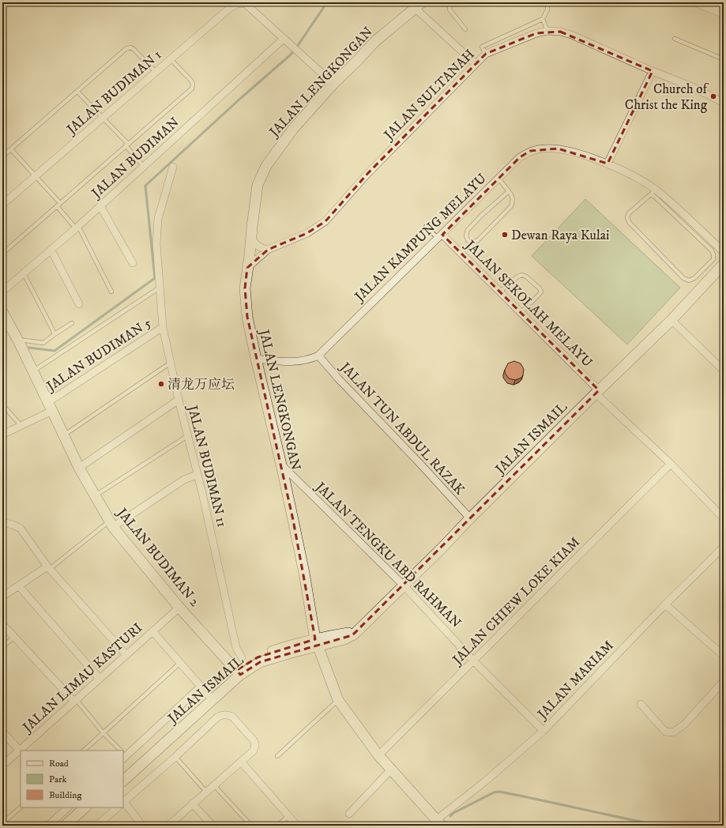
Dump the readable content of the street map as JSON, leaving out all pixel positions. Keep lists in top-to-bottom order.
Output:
{
  "streets": {
    "street": [
      "JALAN LENGKONGAN",
      "JALAN BUDIMAN 1",
      "JALAN SULTANAH",
      "JALAN BUDIMAN",
      "JALAN KAMPUNG MELAYU",
      "JALAN SEKOLAH MELAYU",
      "JALAN BUDIMAN 5",
      "JALAN TUN ABDUL RAZAK",
      "JALAN ISMAIL",
      "JALAN BUDIMAN 11",
      "JALAN TENGKU ABD RAHMAN",
      "JALAN BUDIMAN 2",
      "JALAN CHIEW LOKE KIAM",
      "JALAN LIMAU KASTURI",
      "JALAN MARIAM"
    ]
  },
  "crossings": [
    ["JALAN LENGKONGAN", "JALAN SULTANAH"],
    ["JALAN LENGKONGAN", "JALAN KAMPUNG MELAYU"],
    ["JALAN LENGKONGAN", "JALAN ISMAIL"],
    ["JALAN LENGKONGAN", "JALAN TENGKU ABD RAHMAN"],
    ["JALAN LENGKONGAN", "JALAN CHIEW LOKE KIAM"],
    ["JALAN LENGKONGAN", "JALAN MARIAM"],
    ["JALAN KAMPUNG MELAYU", "JALAN SEKOLAH MELAYU"],
    ["JALAN KAMPUNG MELAYU", "JALAN TUN ABDUL RAZAK"],
    ["JALAN SEKOLAH MELAYU", "JALAN ISMAIL"],
    ["JALAN SEKOLAH MELAYU", "JALAN CHIEW LOKE KIAM"],
    ["JALAN BUDIMAN 5", "JALAN BUDIMAN 11"],
    ["JALAN BUDIMAN 5", "JALAN BUDIMAN 2"],
    ["JALAN TUN ABDUL RAZAK", "JALAN ISMAIL"],
    ["JALAN ISMAIL", "JALAN TENGKU ABD RAHMAN"],
    ["JALAN ISMAIL", "JALAN BUDIMAN 2"],
    ["JALAN TENGKU ABD RAHMAN", "JALAN CHIEW LOKE KIAM"],
    ["JALAN TENGKU ABD RAHMAN", "JALAN MARIAM"],
    ["JALAN BUDIMAN 2", "JALAN LIMAU KASTURI"]
  ],
  "places": ["Church of Christ the King", "Dewan Raya Kulai", "清龙万应坛"],
  "legend": ["Road", "Park", "Building"]
}
